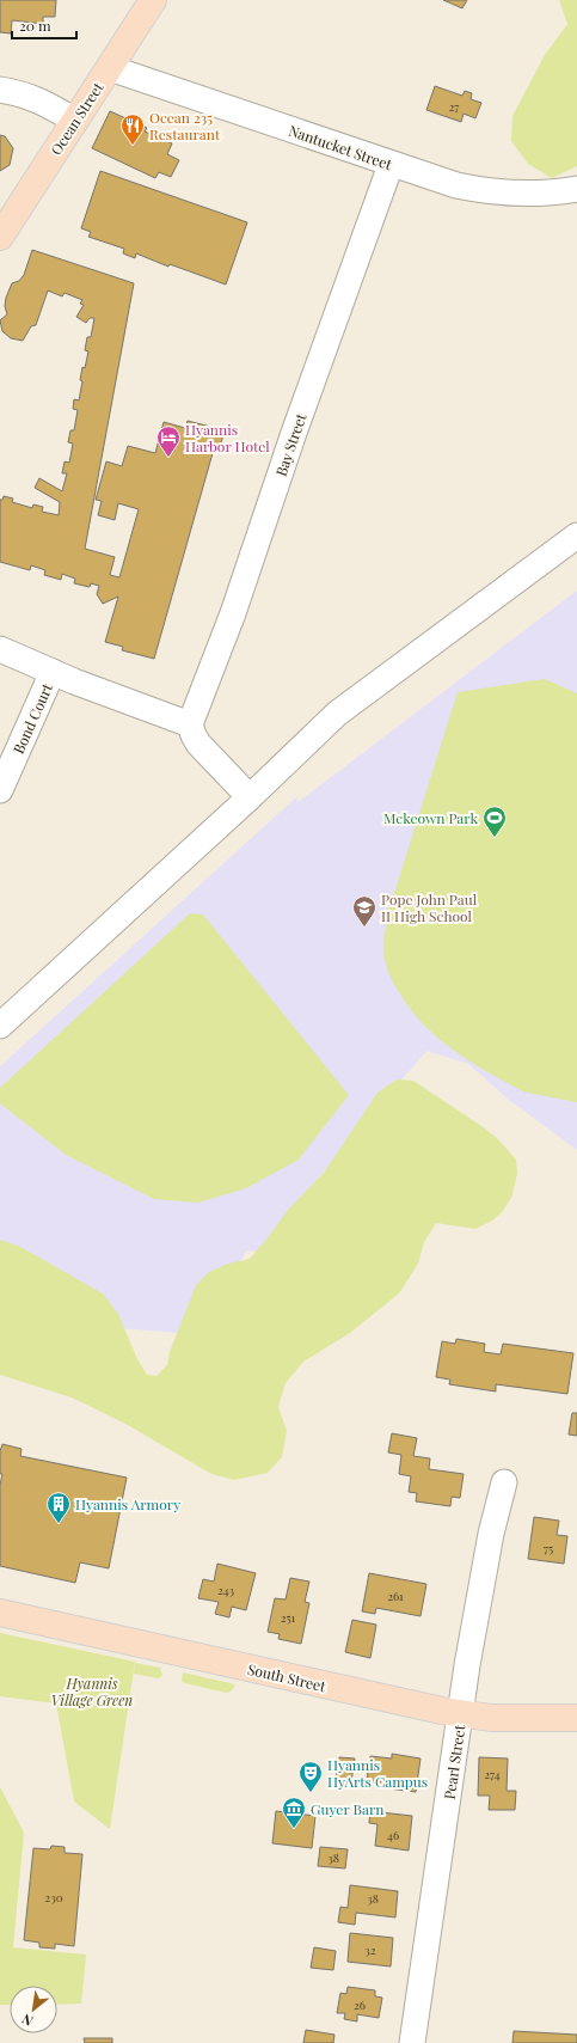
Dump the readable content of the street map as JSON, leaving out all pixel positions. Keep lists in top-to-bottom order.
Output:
{
  "streets": {
    "main road": ["Ocean Street", "South Street"],
    "street": [
      "Nantucket Street",
      "Bay Street",
      "Bond Court",
      "Pearl Street"
    ]
  },
  "crossings": [
    ["Ocean Street", "Nantucket Street"],
    ["Nantucket Street", "Bay Street"],
    ["South Street", "Pearl Street"]
  ],
  "parks": ["Hyannis Village Green"],
  "places": {
    "restaurant": ["Ocean 235 Restaurant"],
    "hotel": ["Hyannis Harbor Hotel"],
    "sports": ["Mckeown Park"],
    "school or university": ["Pope John Paul II High School"],
    "building": ["Hyannis Armory"],
    "theatre": ["Hyannis HyArts Campus"],
    "museum": ["Guyer Barn"]
  },
  "house_numbers": [
    "27",
    "75",
    "243",
    "261",
    "251",
    "274",
    "46",
    "38",
    "230",
    "38",
    "32",
    "26"
  ],
  "scale_bar": "20 m",
  "north": "bottom left"
}
